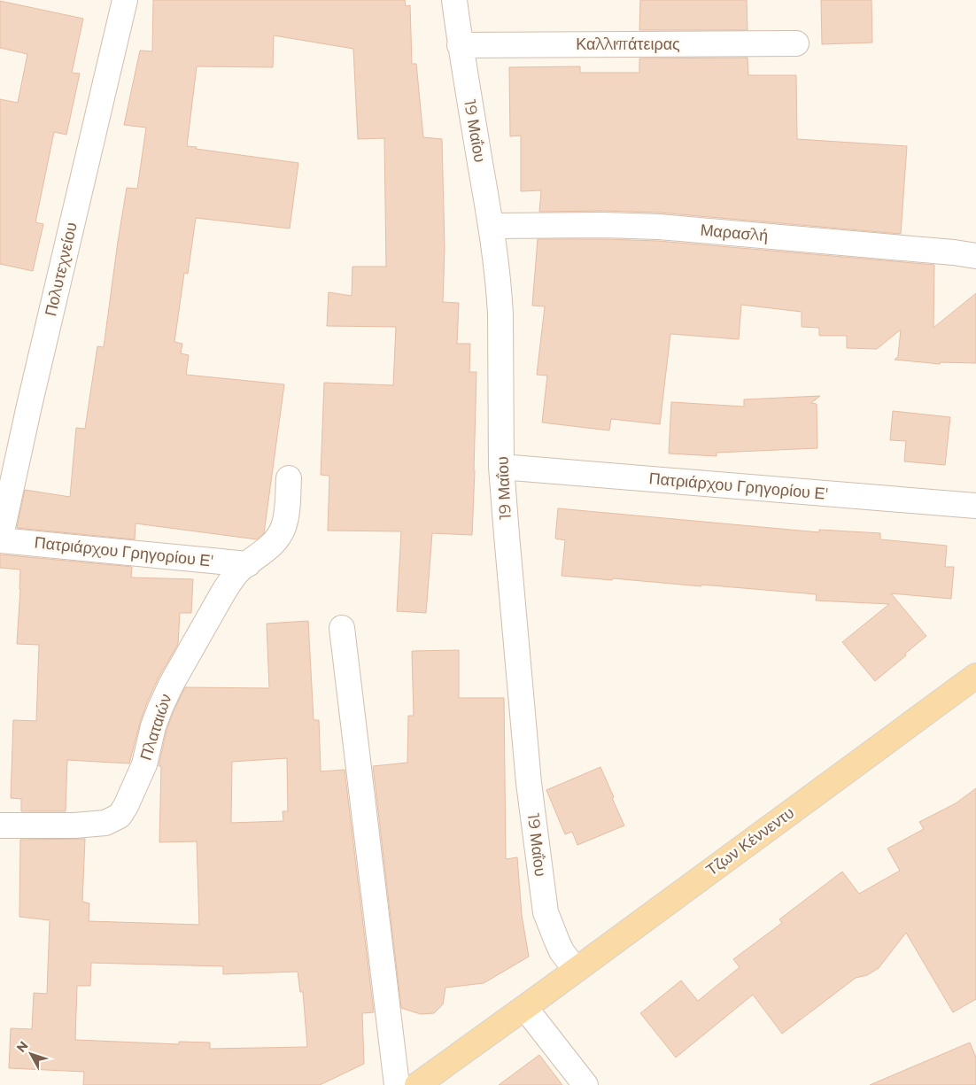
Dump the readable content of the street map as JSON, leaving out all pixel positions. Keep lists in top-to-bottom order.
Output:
{
  "streets": {
    "main road": ["Τζων Κέννεντυ"],
    "street": [
      "Καλλιπάτειρας",
      "19 Μαΐου",
      "Μαρασλή",
      "Πολυτεχνείου",
      "Πατριάρχου Γρηγορίου Ε'",
      "Πλαταιών"
    ]
  },
  "crossings": [
    ["Καλλιπάτειρας", "19 Μαΐου"],
    ["19 Μαΐου", "Μαρασλή"],
    ["19 Μαΐου", "Πατριάρχου Γρηγορίου Ε'"],
    ["19 Μαΐου", "Τζων Κέννεντυ"],
    ["Πολυτεχνείου", "Πατριάρχου Γρηγορίου Ε'"],
    ["Πατριάρχου Γρηγορίου Ε'", "Πλαταιών"]
  ],
  "north": "top left"
}
